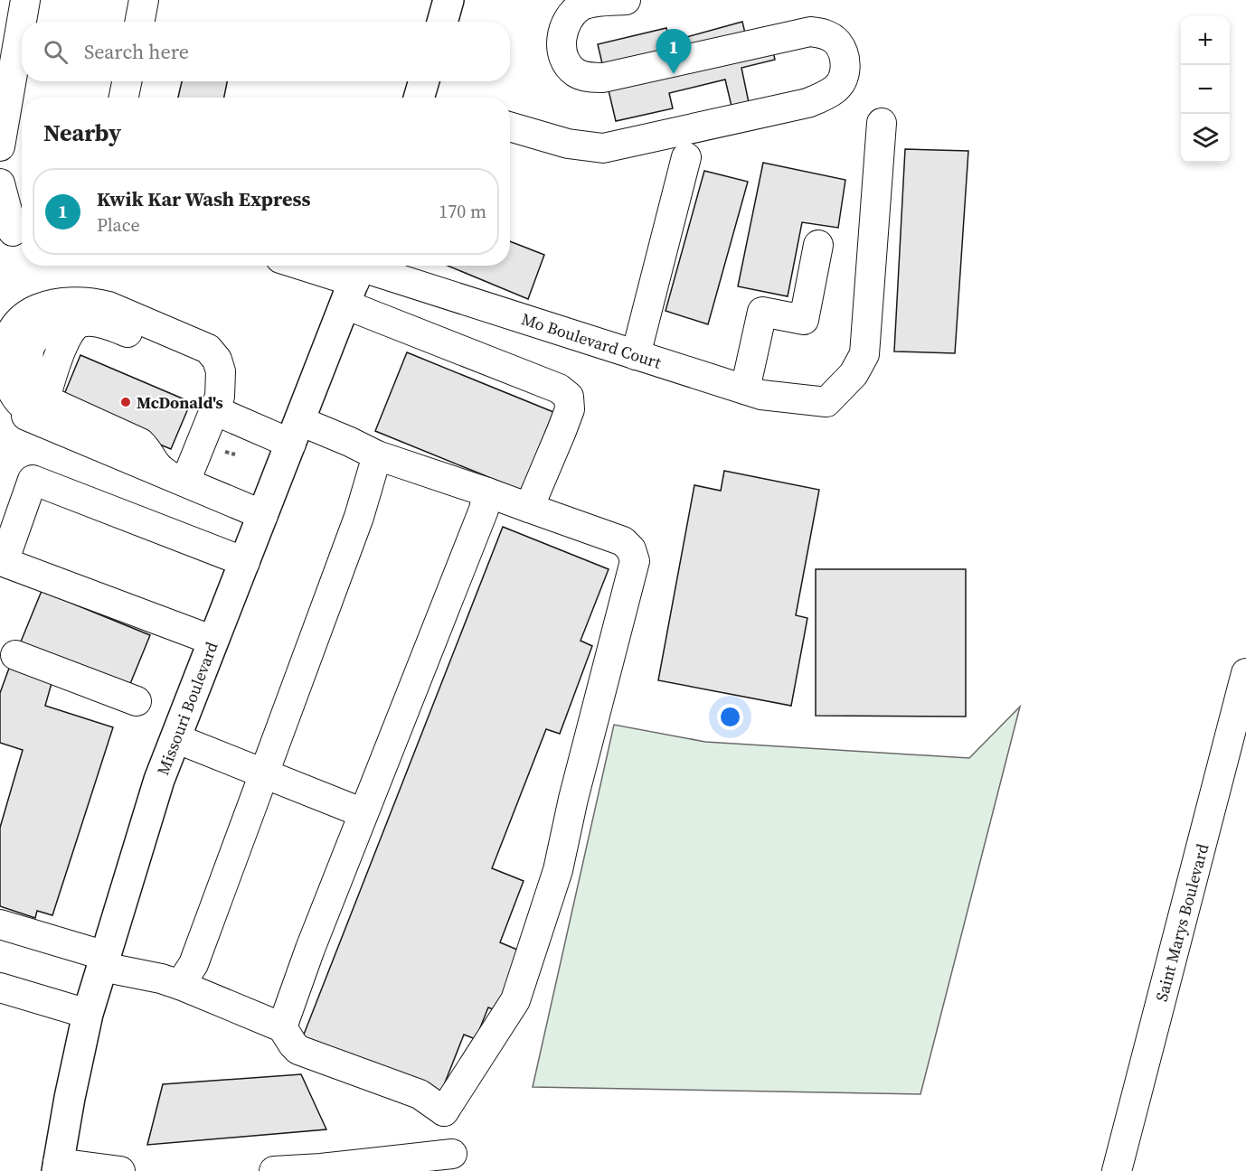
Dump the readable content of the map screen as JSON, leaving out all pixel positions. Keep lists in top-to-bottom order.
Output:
{
  "streets": {
    "main road": ["Missouri Boulevard"],
    "street": ["Mo Boulevard Court", "Saint Marys Boulevard"]
  },
  "crossings": [
    ["Mo Boulevard Court", "Missouri Boulevard"]
  ],
  "places": ["McDonald's"],
  "page": {
    "map_buttons": ["+", "−"],
    "search": "Search here",
    "pins": "1",
    "heading": "Nearby",
    "list": [
      {
        "mark": "1",
        "name": "Kwik Kar Wash Express",
        "note": "Place",
        "value": "170 m"
      }
    ]
  }
}
